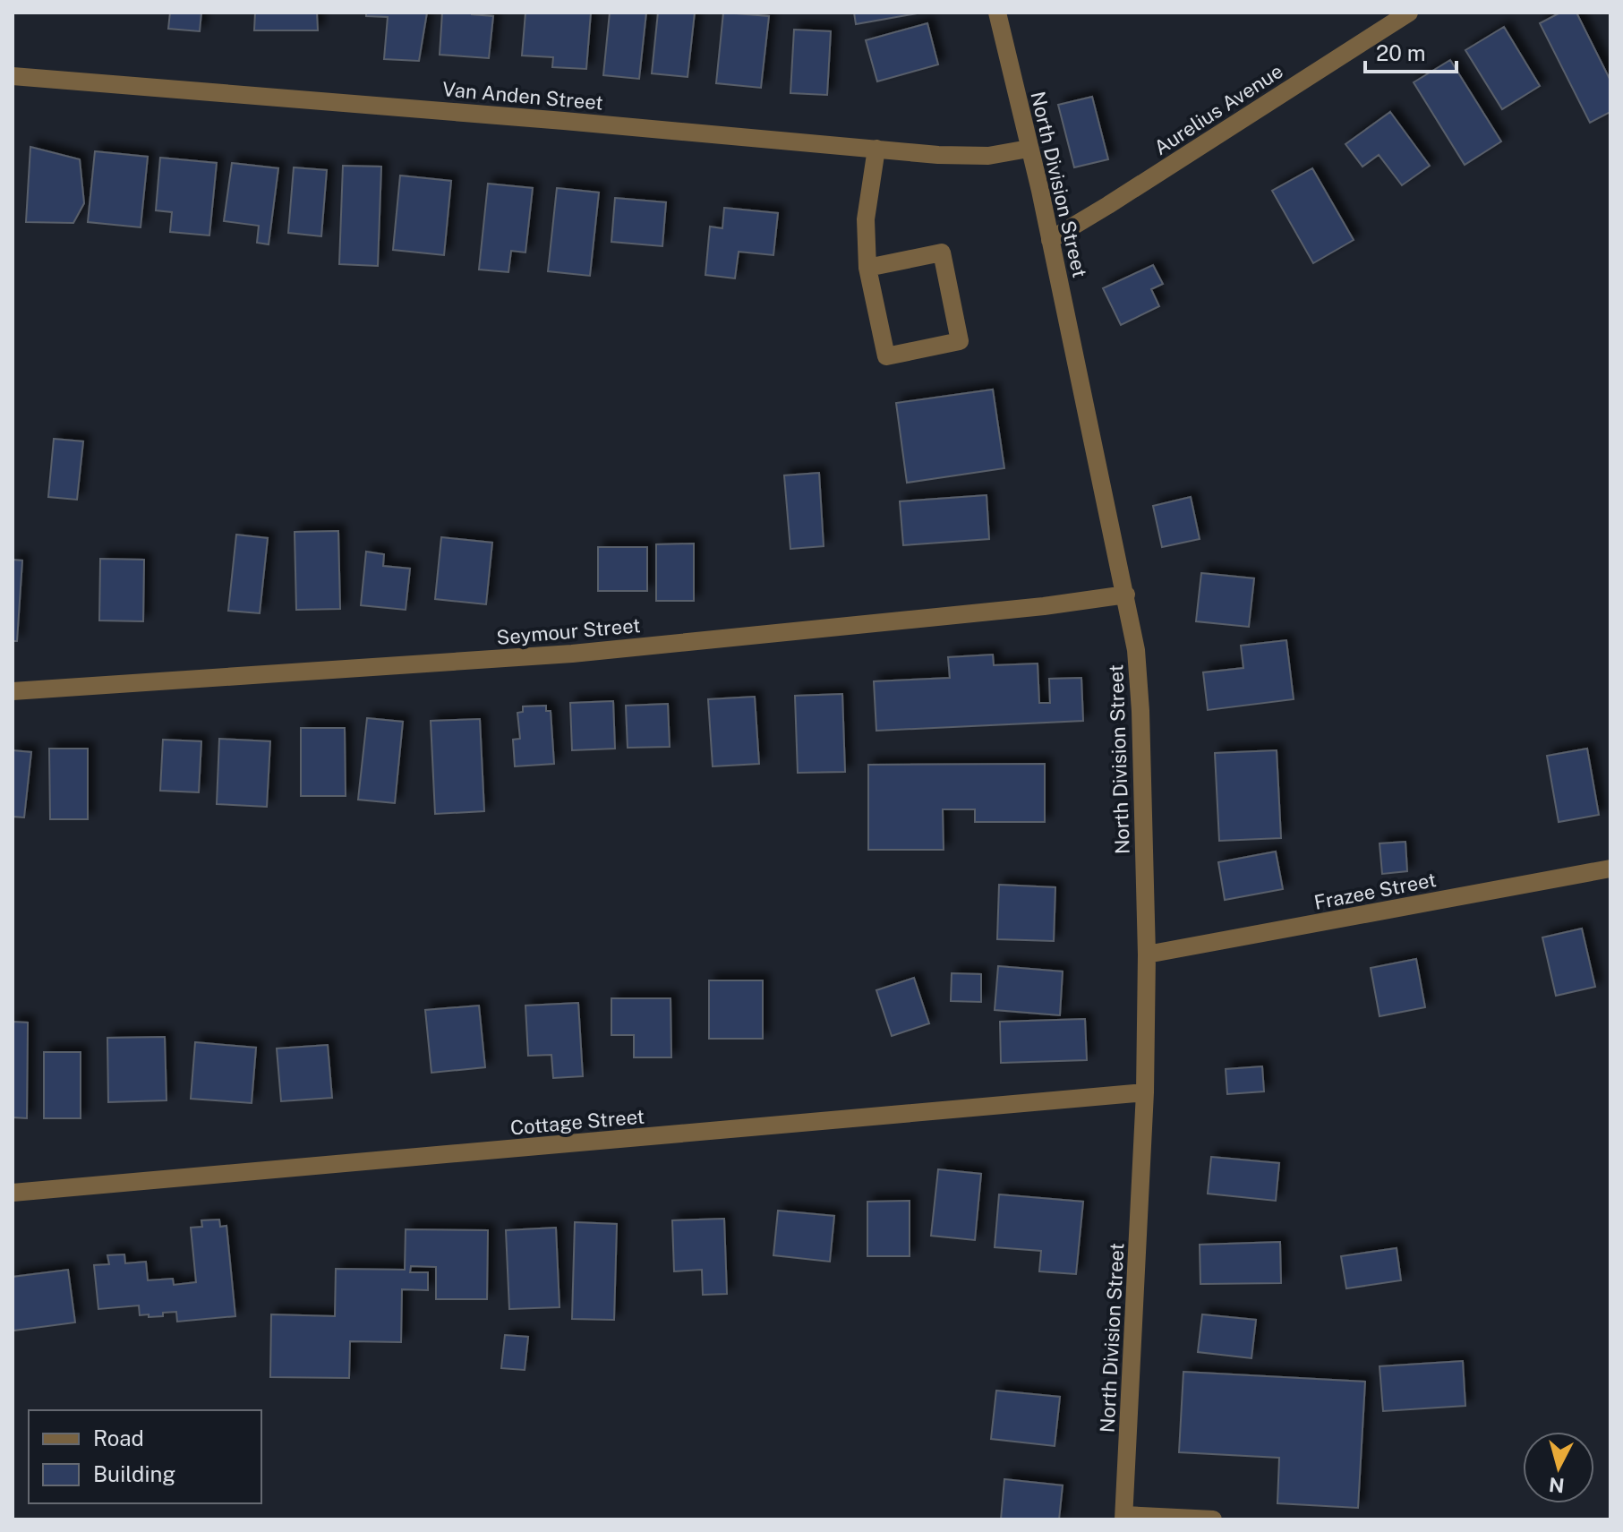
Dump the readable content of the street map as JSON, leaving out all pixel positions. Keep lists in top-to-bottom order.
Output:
{
  "streets": {
    "street": [
      "Van Anden Street",
      "Aurelius Avenue",
      "North Division Street",
      "Seymour Street",
      "Frazee Street",
      "Cottage Street"
    ]
  },
  "crossings": [
    ["Van Anden Street", "North Division Street"],
    ["Aurelius Avenue", "North Division Street"],
    ["North Division Street", "Seymour Street"],
    ["North Division Street", "Frazee Street"],
    ["North Division Street", "Cottage Street"]
  ],
  "legend": ["Road", "Building"],
  "scale_bar": "20 m",
  "north": "bottom"
}
